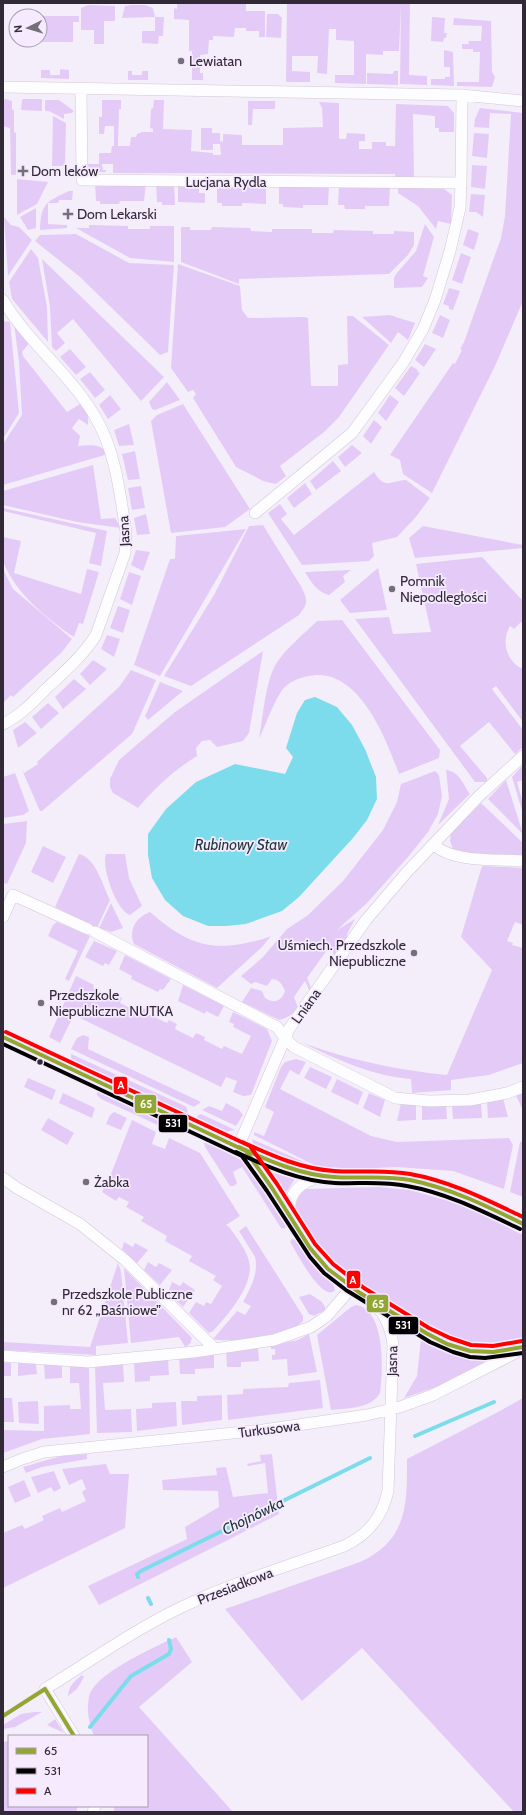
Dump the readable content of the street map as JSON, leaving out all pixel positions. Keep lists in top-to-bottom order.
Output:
{
  "streets": {
    "street": [
      "Lucjana Rydla",
      "Jasna",
      "Lniana",
      "Turkusowa",
      "Przesiadkowa"
    ]
  },
  "crossings": [
    ["Jasna", "Lniana"],
    ["Jasna", "Turkusowa"],
    ["Jasna", "Przesiadkowa"],
    ["Turkusowa", "Przesiadkowa"]
  ],
  "water": ["Rubinowy Staw", "Chojnówka"],
  "places": {
    "other": [
      "Lewiatan",
      "Pomnik Niepodległości",
      "Uśmiech. Przedszkole Niepubliczne",
      "Przedszkole Niepubliczne NUTKA",
      "Żabka",
      "Przedszkole Publiczne nr 62 „Baśniowe”"
    ],
    "health": ["Dom leków", "Dom Lekarski"]
  },
  "lines": ["transit line A", "transit line 65", "transit line 531"],
  "legend": ["65", "531", "A"],
  "north": "left"
}
